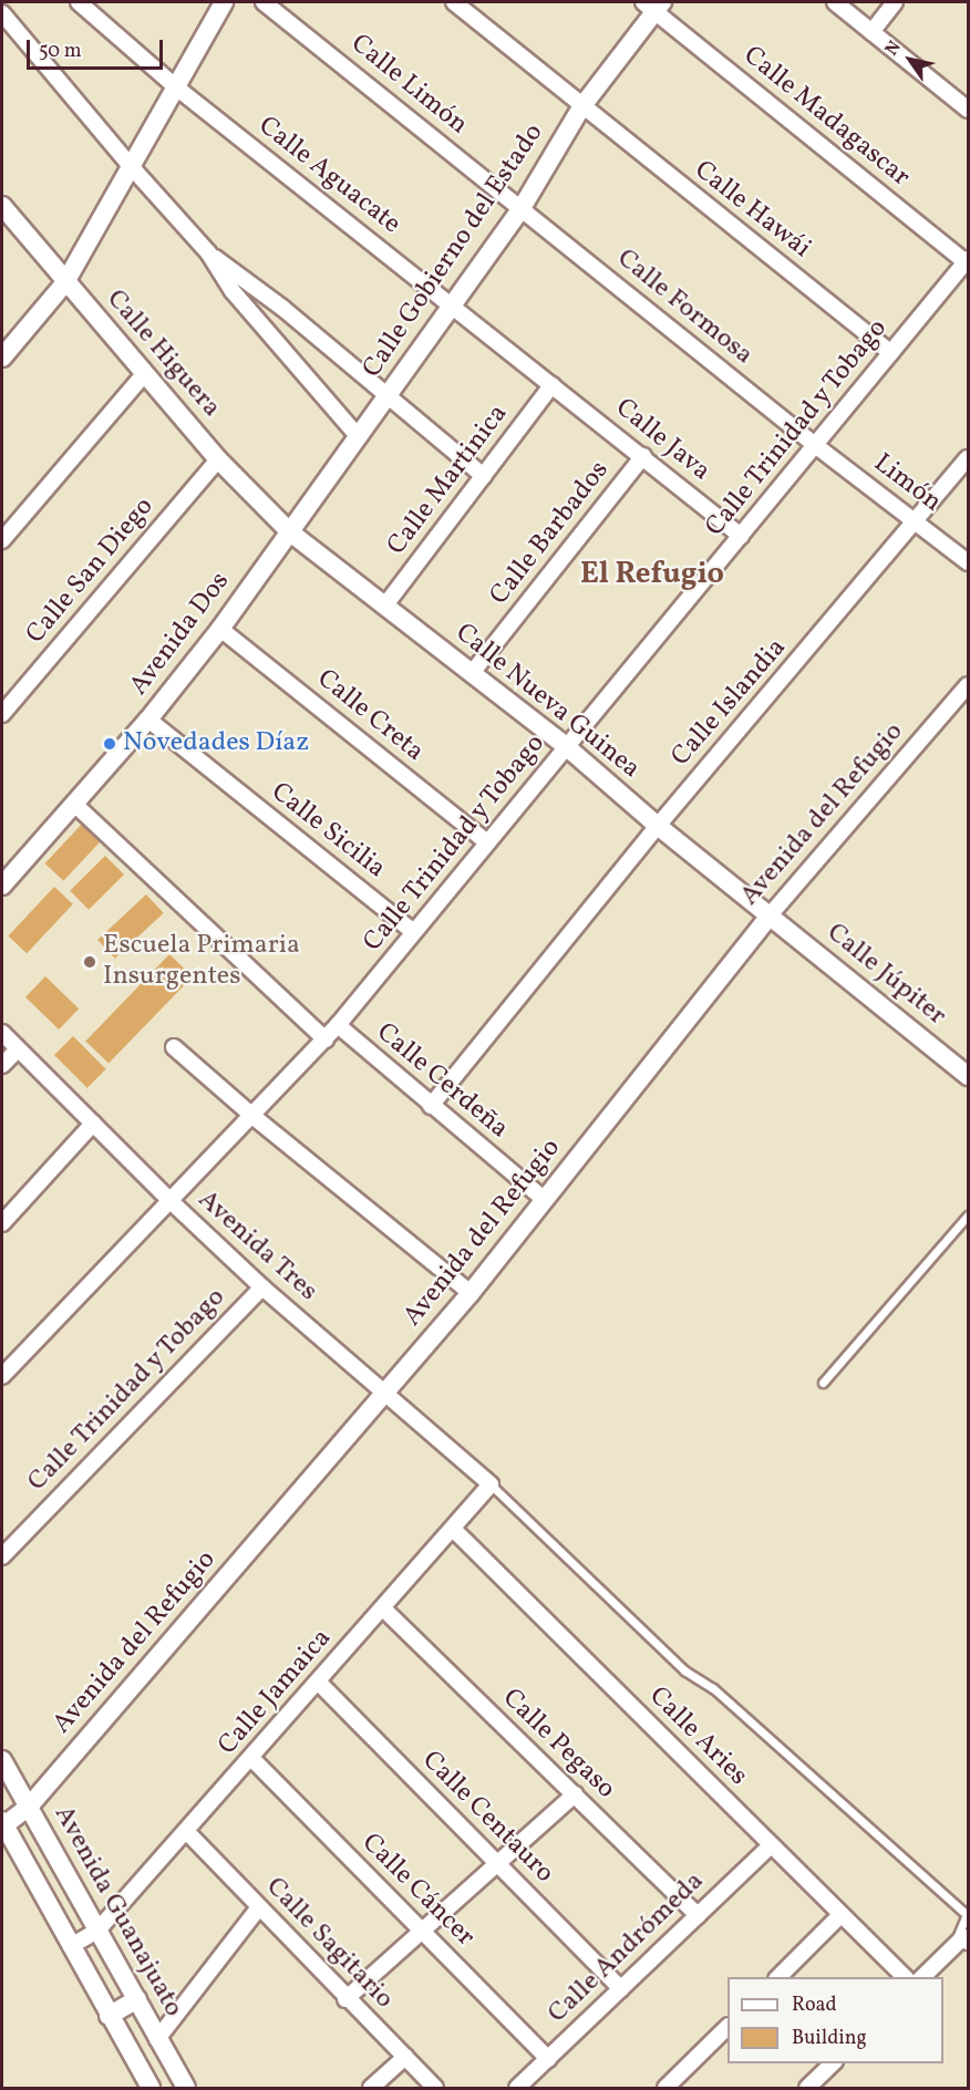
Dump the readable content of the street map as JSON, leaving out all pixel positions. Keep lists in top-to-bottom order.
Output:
{
  "streets": {
    "street": [
      "Calle Limón",
      "Calle Madagascar",
      "Calle Aguacate",
      "Calle Hawái",
      "Calle Gobierno del Estado",
      "Calle Formosa",
      "Calle Higuera",
      "Calle Trinidad y Tobago",
      "Calle Java",
      "Calle Martinica",
      "Limón",
      "Calle Barbados",
      "Calle San Diego",
      "Avenida Dos",
      "Calle Nueva Guinea",
      "Calle Islandia",
      "Calle Creta",
      "Avenida del Refugio",
      "Calle Sicilia",
      "Calle Júpiter",
      "Calle Cerdeña",
      "Avenida Tres",
      "Calle Jamaica",
      "Calle Aries",
      "Calle Pegaso",
      "Calle Centauro",
      "Calle Cáncer",
      "Avenida Guanajuato",
      "Calle Sagitario",
      "Calle Andrómeda"
    ]
  },
  "crossings": [
    ["Calle Limón", "Calle Gobierno del Estado"],
    ["Calle Limón", "Calle Formosa"],
    ["Calle Madagascar", "Calle Gobierno del Estado"],
    ["Calle Madagascar", "Calle Trinidad y Tobago"],
    ["Calle Aguacate", "Calle Gobierno del Estado"],
    ["Calle Aguacate", "Calle Java"],
    ["Calle Aguacate", "Calle Martinica"],
    ["Calle Hawái", "Calle Gobierno del Estado"],
    ["Calle Hawái", "Calle Trinidad y Tobago"],
    ["Calle Gobierno del Estado", "Calle Formosa"],
    ["Calle Gobierno del Estado", "Calle Higuera"],
    ["Calle Gobierno del Estado", "Avenida Dos"],
    ["Calle Gobierno del Estado", "Calle Nueva Guinea"],
    ["Calle Formosa", "Calle Trinidad y Tobago"],
    ["Calle Formosa", "Limón"],
    ["Calle Higuera", "Calle San Diego"],
    ["Calle Higuera", "Avenida Dos"],
    ["Calle Higuera", "Calle Nueva Guinea"],
    ["Calle Trinidad y Tobago", "Calle Java"],
    ["Calle Trinidad y Tobago", "Limón"],
    ["Calle Trinidad y Tobago", "Calle Nueva Guinea"],
    ["Calle Trinidad y Tobago", "Calle Creta"],
    ["Calle Trinidad y Tobago", "Calle Sicilia"],
    ["Calle Trinidad y Tobago", "Calle Cerdeña"],
    ["Calle Trinidad y Tobago", "Avenida Tres"],
    ["Calle Java", "Calle Martinica"],
    ["Calle Java", "Calle Barbados"],
    ["Calle Martinica", "Calle Nueva Guinea"],
    ["Limón", "Calle Islandia"],
    ["Calle Barbados", "Calle Nueva Guinea"],
    ["Avenida Dos", "Calle Nueva Guinea"],
    ["Avenida Dos", "Calle Creta"],
    ["Avenida Dos", "Calle Sicilia"],
    ["Calle Nueva Guinea", "Calle Islandia"],
    ["Calle Nueva Guinea", "Avenida del Refugio"],
    ["Calle Nueva Guinea", "Calle Júpiter"],
    ["Calle Islandia", "Calle Cerdeña"],
    ["Avenida del Refugio", "Calle Júpiter"],
    ["Avenida del Refugio", "Calle Cerdeña"],
    ["Avenida del Refugio", "Avenida Tres"],
    ["Avenida del Refugio", "Avenida Guanajuato"],
    ["Avenida Tres", "Calle Jamaica"],
    ["Calle Jamaica", "Calle Aries"],
    ["Calle Jamaica", "Calle Pegaso"],
    ["Calle Jamaica", "Calle Centauro"],
    ["Calle Jamaica", "Calle Cáncer"],
    ["Calle Jamaica", "Avenida Guanajuato"],
    ["Calle Jamaica", "Calle Sagitario"],
    ["Calle Aries", "Calle Andrómeda"],
    ["Calle Pegaso", "Calle Andrómeda"],
    ["Calle Centauro", "Calle Andrómeda"],
    ["Calle Cáncer", "Calle Andrómeda"]
  ],
  "districts": ["El Refugio"],
  "places": ["Novedades Díaz", "Escuela Primaria Insurgentes"],
  "legend": ["Road", "Building"],
  "scale_bar": "50 m",
  "north": "top left"
}
